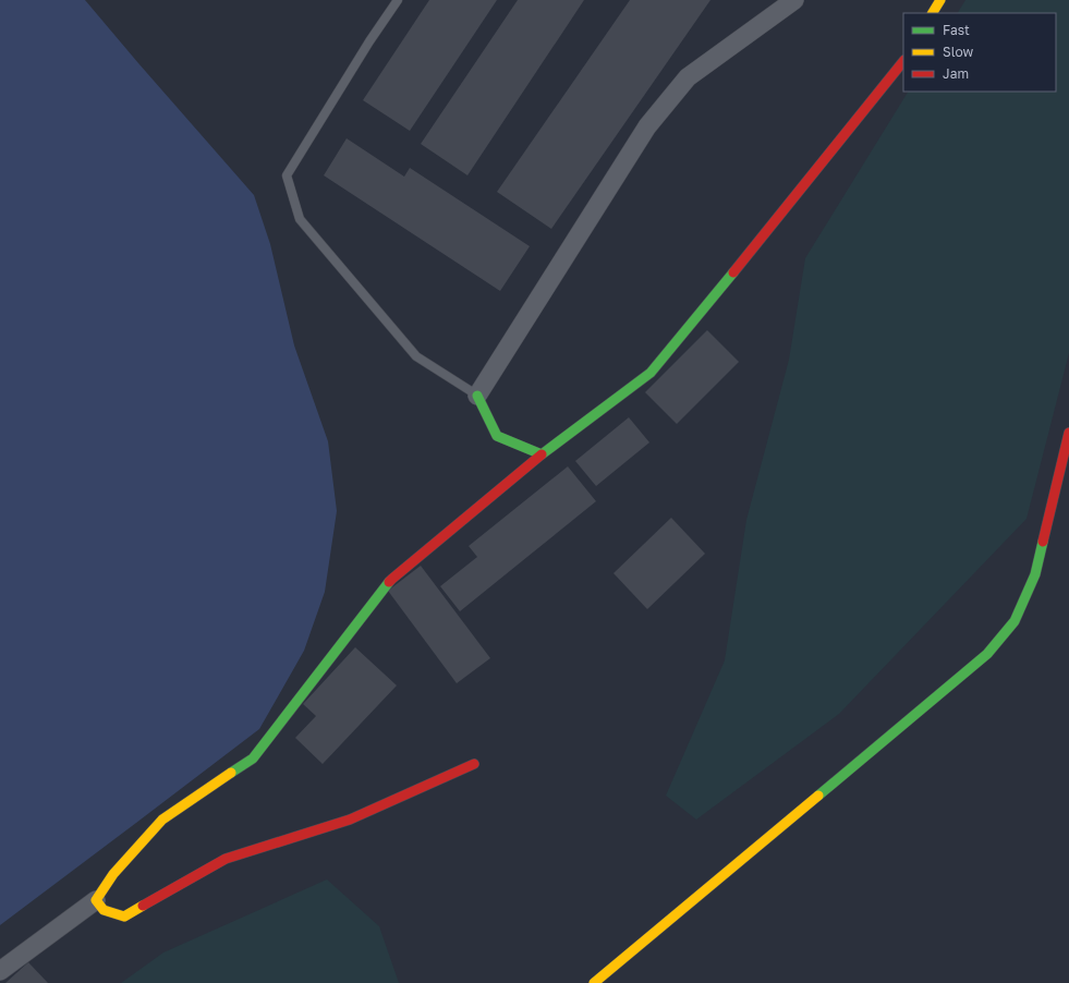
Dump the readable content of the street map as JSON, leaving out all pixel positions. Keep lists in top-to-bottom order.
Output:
{
  "legend": ["Fast", "Slow", "Jam"]
}
